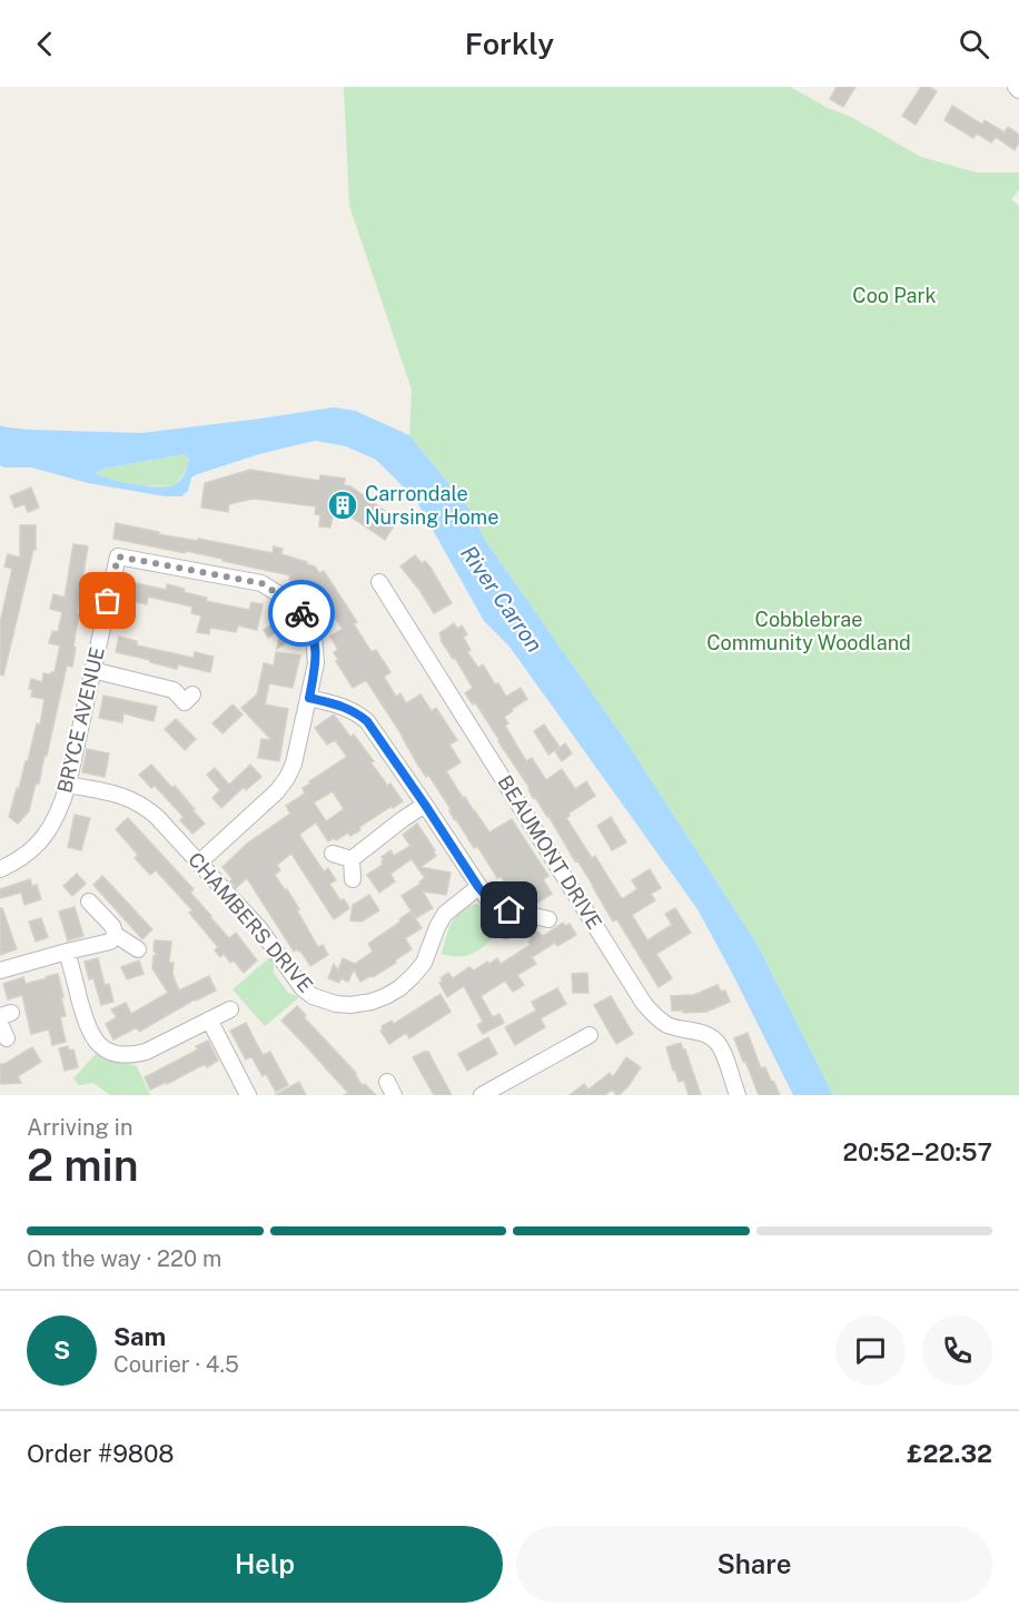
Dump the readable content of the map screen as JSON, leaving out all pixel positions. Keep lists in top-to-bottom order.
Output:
{
  "streets": {
    "street": ["BRYCE AVENUE", "BEAUMONT DRIVE", "CHAMBERS DRIVE"]
  },
  "crossings": [
    ["BRYCE AVENUE", "CHAMBERS DRIVE"]
  ],
  "water": ["River Carron"],
  "parks": ["Coo Park", "Cobblebrae Community Woodland"],
  "places": {
    "building": ["Carrondale Nursing Home"]
  },
  "page": {
    "header": "Forkly",
    "heading": ["2 min", "Arriving in", "20:52–20:57"],
    "panel": [
      "Sam",
      "Courier · 4.5",
      "Order #9808",
      "£22.32"
    ],
    "bar": "On the way · 220 m",
    "round": "S",
    "buttons": ["Help", "Share"]
  }
}
